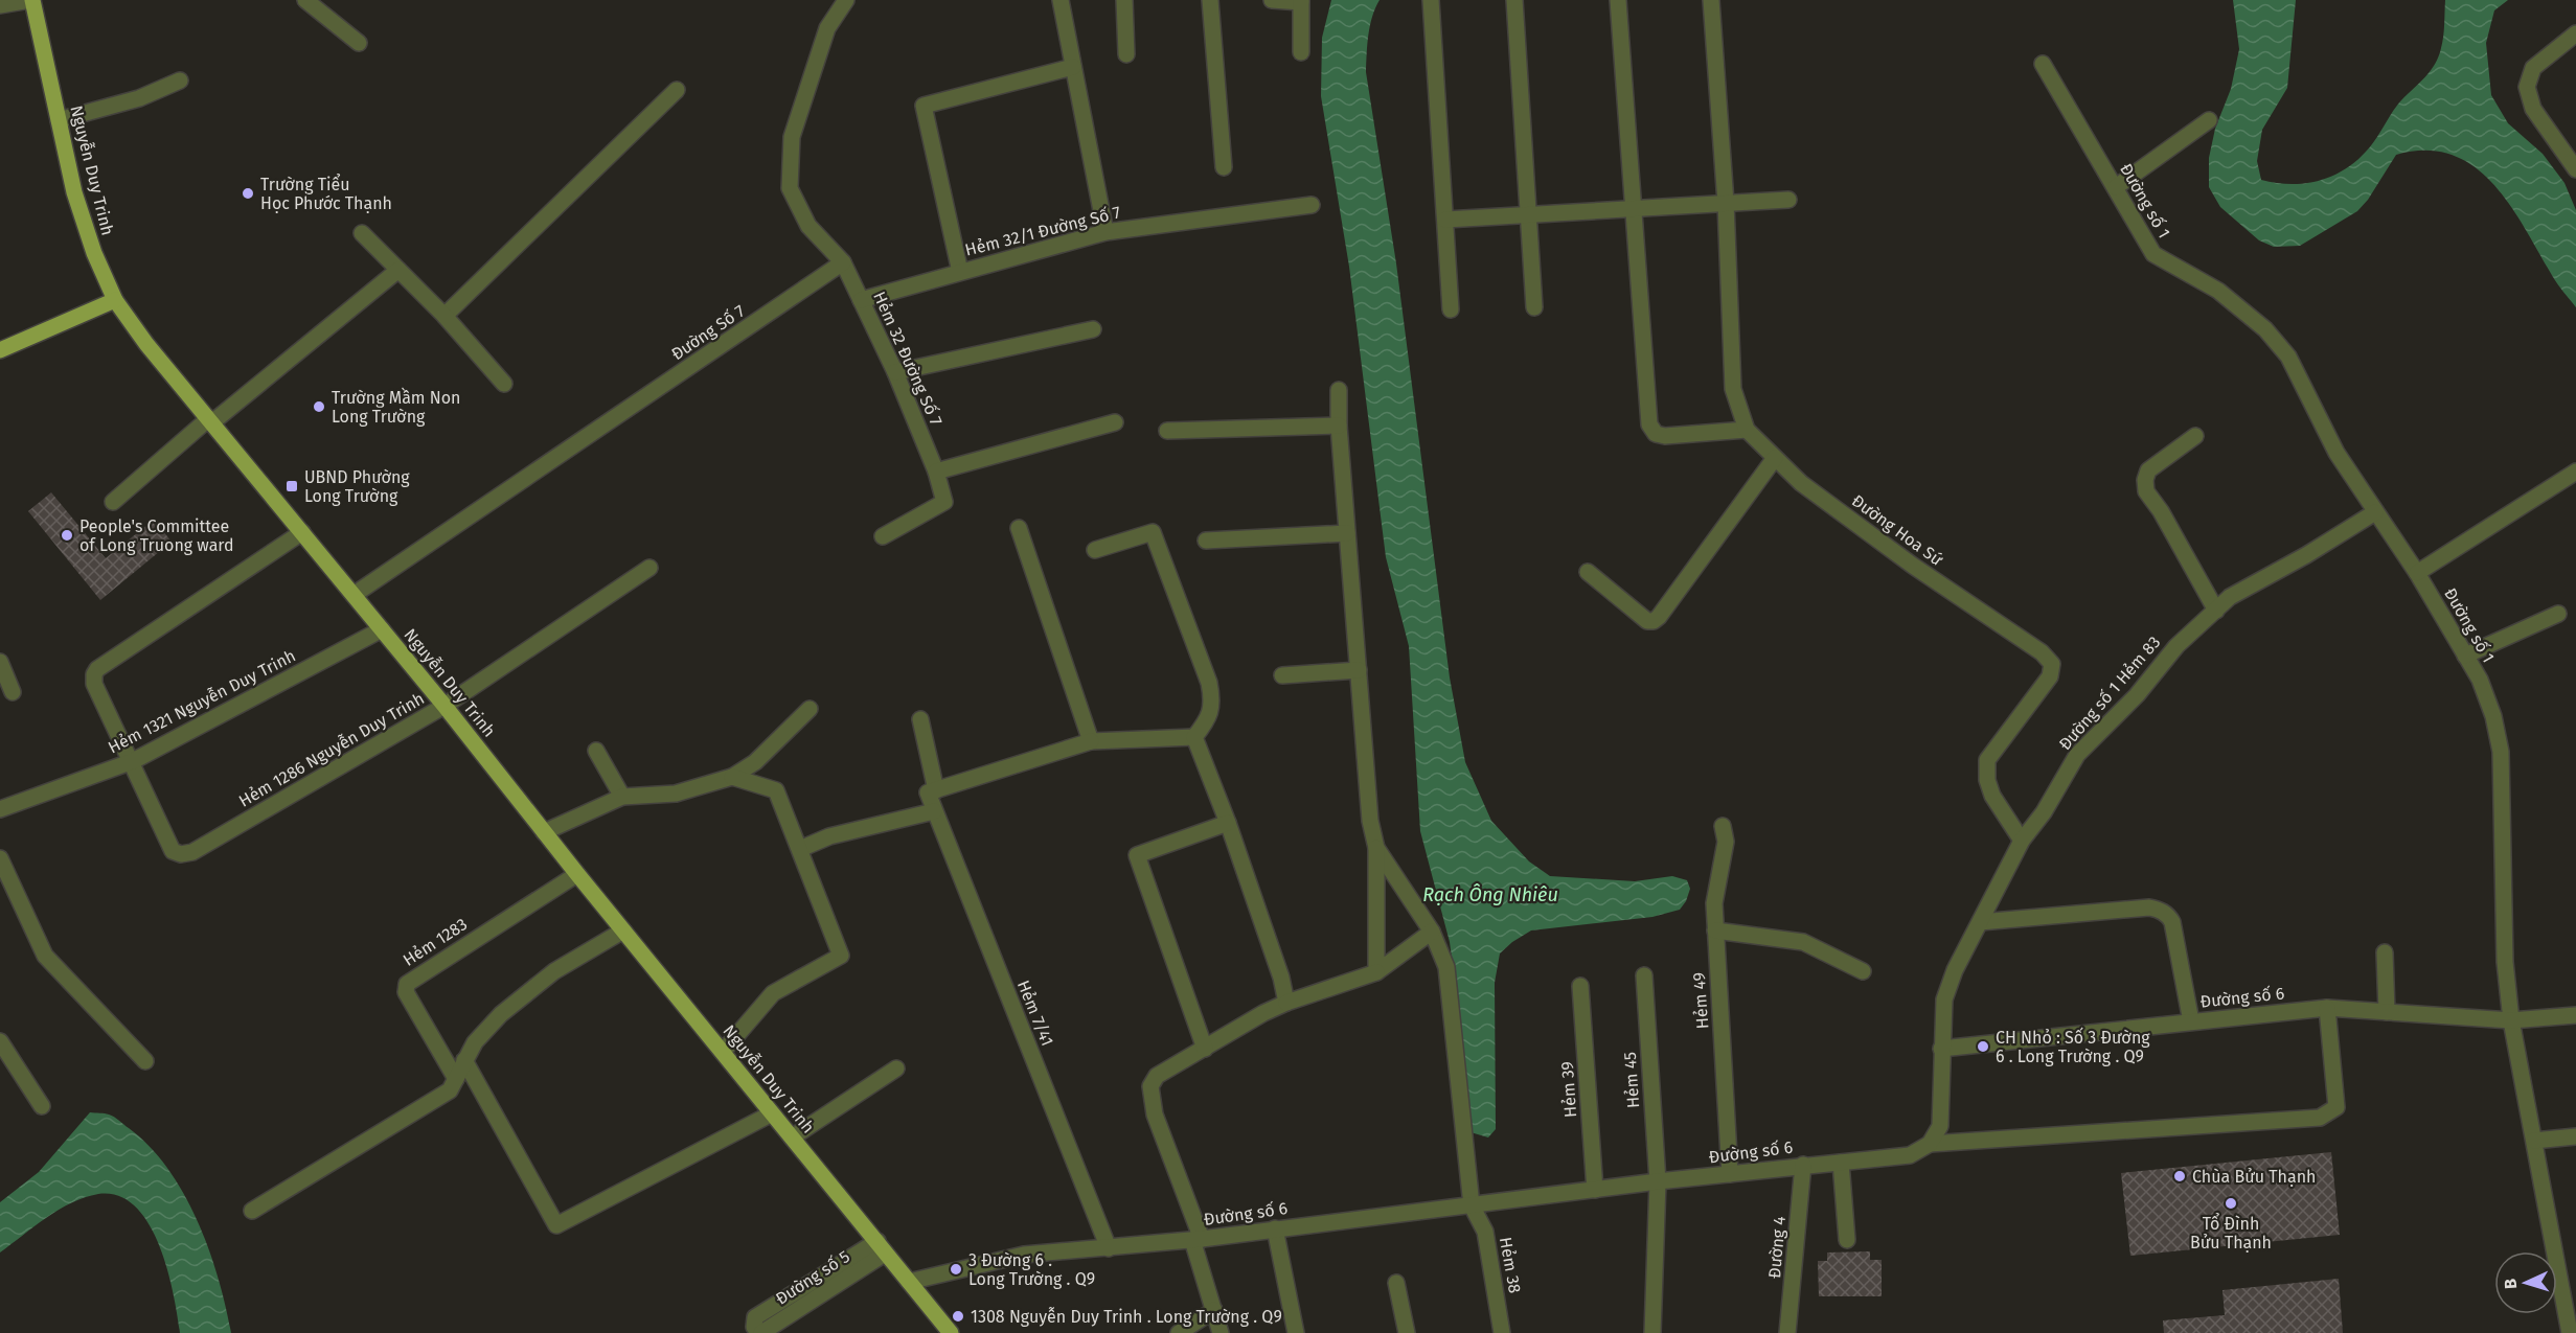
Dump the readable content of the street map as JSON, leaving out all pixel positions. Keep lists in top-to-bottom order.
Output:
{
  "streets": {
    "main road": ["Nguyễn Duy Trinh"],
    "street": [
      "Đường số 1",
      "Hẻm 32/1 Đường Số 7",
      "Đường Số 7",
      "Hẻm 32 Đường Số 7",
      "Đường Hoa Sứ",
      "Đường số 1 Hẻm 83",
      "Hẻm 1321 Nguyễn Duy Trinh",
      "Hẻm 1286 Nguyễn Duy Trinh",
      "Hẻm 1283",
      "Đường số 6",
      "Hẻm 49",
      "Hẻm 7/41",
      "Hẻm 45",
      "Hẻm 39",
      "Đường 4",
      "Hẻm 38",
      "Đường số 5"
    ]
  },
  "crossings": [
    ["Nguyễn Duy Trinh", "Đường Số 7"],
    ["Nguyễn Duy Trinh", "Hẻm 1321 Nguyễn Duy Trinh"],
    ["Nguyễn Duy Trinh", "Hẻm 1286 Nguyễn Duy Trinh"],
    ["Nguyễn Duy Trinh", "Hẻm 1283"],
    ["Nguyễn Duy Trinh", "Đường số 6"],
    ["Nguyễn Duy Trinh", "Đường số 5"],
    ["Đường số 1", "Đường số 1 Hẻm 83"],
    ["Đường số 1", "Đường số 6"],
    ["Hẻm 32/1 Đường Số 7", "Hẻm 32 Đường Số 7"],
    ["Đường Số 7", "Hẻm 32 Đường Số 7"],
    ["Đường Hoa Sứ", "Đường số 1 Hẻm 83"],
    ["Đường số 1 Hẻm 83", "Đường số 6"],
    ["Hẻm 1321 Nguyễn Duy Trinh", "Hẻm 1286 Nguyễn Duy Trinh"],
    ["Đường số 6", "Hẻm 49"],
    ["Đường số 6", "Hẻm 7/41"],
    ["Đường số 6", "Hẻm 45"],
    ["Đường số 6", "Hẻm 39"],
    ["Đường số 6", "Đường 4"],
    ["Đường số 6", "Hẻm 38"]
  ],
  "water": ["Rạch Ông Nhiêu"],
  "places": {
    "other": [
      "Trường Tiểu Học Phước Thạnh",
      "Trường Mầm Non Long Trường",
      "People's Committee of Long Truong ward",
      "CH Nhỏ : Số 3 Đường 6 . Long Trường . Q9",
      "Chùa Bửu Thạnh",
      "Tổ Đình Bửu Thạnh",
      "3 Đường 6 . Long Trường . Q9",
      "1308 Nguyễn Duy Trinh . Long Trường . Q9"
    ],
    "transit": ["UBND Phường Long Trường"]
  },
  "north": "left"
}
